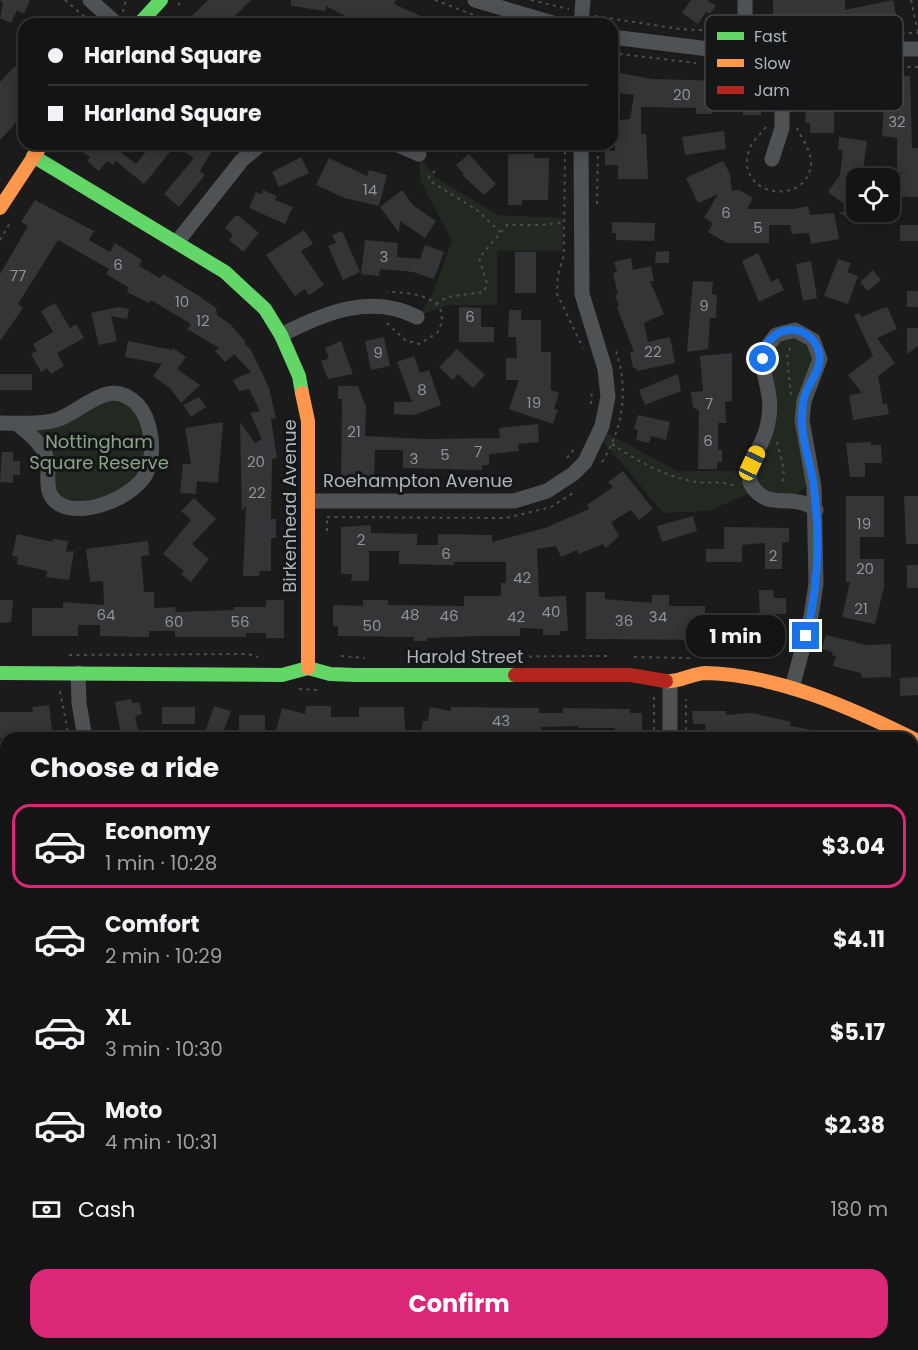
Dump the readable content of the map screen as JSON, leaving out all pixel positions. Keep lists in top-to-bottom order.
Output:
{
  "streets": {
    "street": ["Roehampton Avenue", "Birkenhead Avenue", "Harold Street"]
  },
  "crossings": [
    ["Roehampton Avenue", "Birkenhead Avenue"],
    ["Birkenhead Avenue", "Harold Street"]
  ],
  "parks": ["Nottingham Square Reserve"],
  "house_numbers": [
    "20",
    "32",
    "14",
    "6",
    "5",
    "3",
    "6",
    "77",
    "10",
    "9",
    "6",
    "12",
    "22",
    "9",
    "8",
    "19",
    "7",
    "21",
    "6",
    "7",
    "5",
    "3",
    "20",
    "22",
    "19",
    "2",
    "6",
    "2",
    "20",
    "42",
    "21",
    "40",
    "64",
    "48",
    "46",
    "42",
    "34",
    "36",
    "60",
    "56",
    "50",
    "43"
  ],
  "legend": ["Fast", "Slow", "Jam"],
  "page": {
    "banner": ["Harland Square", "Harland Square"],
    "bubble": "1 min",
    "heading": "Choose a ride",
    "list": [
      {
        "name": "Economy",
        "note": "1 min · 10:28",
        "value": "$3.04"
      },
      {
        "name": "Comfort",
        "note": "2 min · 10:29",
        "value": "$4.11"
      },
      {
        "name": "XL",
        "note": "3 min · 10:30",
        "value": "$5.17"
      },
      {
        "name": "Moto",
        "note": "4 min · 10:31",
        "value": "$2.38"
      }
    ],
    "pay": ["Cash", "180 m"],
    "buttons": "Confirm"
  }
}
